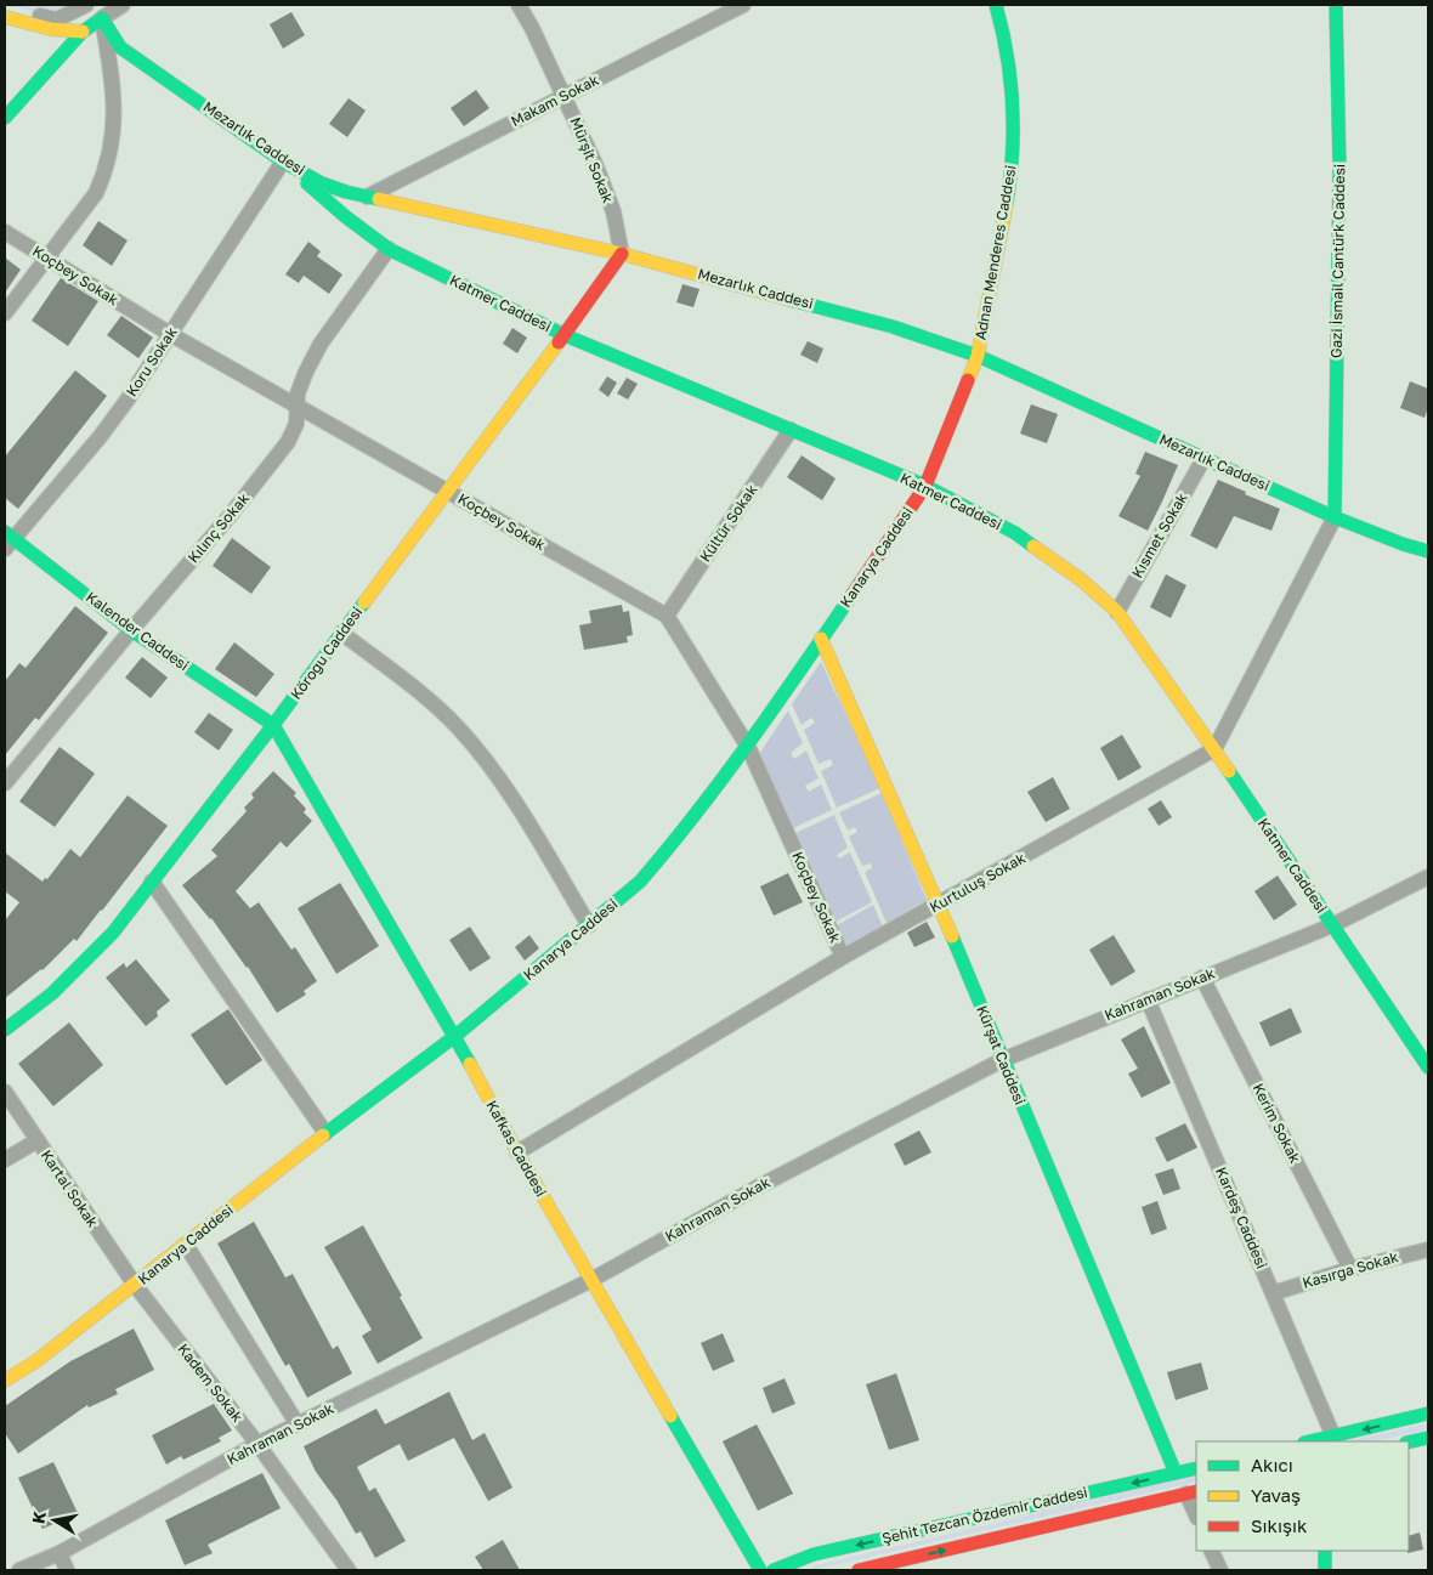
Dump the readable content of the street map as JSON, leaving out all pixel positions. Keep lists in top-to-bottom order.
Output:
{
  "streets": {
    "street": [
      "Makam Sokak",
      "Mezarlık Caddesi",
      "Mürşit Sokak",
      "Adnan Menderes Caddesi",
      "Gazi İsmail Cantürk Caddesi",
      "Koçbey Sokak",
      "Katmer Caddesi",
      "Koru Sokak",
      "Kültür Sokak",
      "Kılınç Sokak",
      "Kısmet Sokak",
      "Kanarya Caddesi",
      "Kalender Caddesi",
      "Köroğu Caddesi",
      "Kurtuluş Sokak",
      "Kahraman Sokak",
      "Kürşat Caddesi",
      "Kerim Sokak",
      "Kafkas Caddesi",
      "Kartal Sokak",
      "Kardeş Caddesi",
      "Kasırga Sokak",
      "Kadem Sokak",
      "Şehit Tezcan Özdemir Caddesi"
    ]
  },
  "crossings": [
    ["Makam Sokak", "Mezarlık Caddesi"],
    ["Makam Sokak", "Mürşit Sokak"],
    ["Mezarlık Caddesi", "Mürşit Sokak"],
    ["Mezarlık Caddesi", "Adnan Menderes Caddesi"],
    ["Mezarlık Caddesi", "Gazi İsmail Cantürk Caddesi"],
    ["Mezarlık Caddesi", "Katmer Caddesi"],
    ["Mezarlık Caddesi", "Koru Sokak"],
    ["Mezarlık Caddesi", "Kısmet Sokak"],
    ["Mezarlık Caddesi", "Kanarya Caddesi"],
    ["Mezarlık Caddesi", "Köroğu Caddesi"],
    ["Mürşit Sokak", "Köroğu Caddesi"],
    ["Adnan Menderes Caddesi", "Kanarya Caddesi"],
    ["Koçbey Sokak", "Koru Sokak"],
    ["Koçbey Sokak", "Kültür Sokak"],
    ["Koçbey Sokak", "Kılınç Sokak"],
    ["Koçbey Sokak", "Kanarya Caddesi"],
    ["Koçbey Sokak", "Köroğu Caddesi"],
    ["Koçbey Sokak", "Kurtuluş Sokak"],
    ["Katmer Caddesi", "Koru Sokak"],
    ["Katmer Caddesi", "Kültür Sokak"],
    ["Katmer Caddesi", "Kılınç Sokak"],
    ["Katmer Caddesi", "Kısmet Sokak"],
    ["Katmer Caddesi", "Kanarya Caddesi"],
    ["Katmer Caddesi", "Köroğu Caddesi"],
    ["Katmer Caddesi", "Kurtuluş Sokak"],
    ["Katmer Caddesi", "Kahraman Sokak"],
    ["Koru Sokak", "Kalender Caddesi"],
    ["Kılınç Sokak", "Kalender Caddesi"],
    ["Kanarya Caddesi", "Kürşat Caddesi"],
    ["Kanarya Caddesi", "Kafkas Caddesi"],
    ["Kanarya Caddesi", "Kartal Sokak"],
    ["Kanarya Caddesi", "Kadem Sokak"],
    ["Kalender Caddesi", "Köroğu Caddesi"],
    ["Kalender Caddesi", "Kafkas Caddesi"],
    ["Köroğu Caddesi", "Kafkas Caddesi"],
    ["Kurtuluş Sokak", "Kürşat Caddesi"],
    ["Kurtuluş Sokak", "Kafkas Caddesi"],
    ["Kahraman Sokak", "Kürşat Caddesi"],
    ["Kahraman Sokak", "Kerim Sokak"],
    ["Kahraman Sokak", "Kafkas Caddesi"],
    ["Kahraman Sokak", "Kardeş Caddesi"],
    ["Kahraman Sokak", "Kadem Sokak"],
    ["Kürşat Caddesi", "Şehit Tezcan Özdemir Caddesi"],
    ["Kerim Sokak", "Kasırga Sokak"],
    ["Kartal Sokak", "Kadem Sokak"],
    ["Kardeş Caddesi", "Kasırga Sokak"]
  ],
  "legend": ["Akıcı", "Yavaş", "Sıkışık"],
  "north": "left"
}
